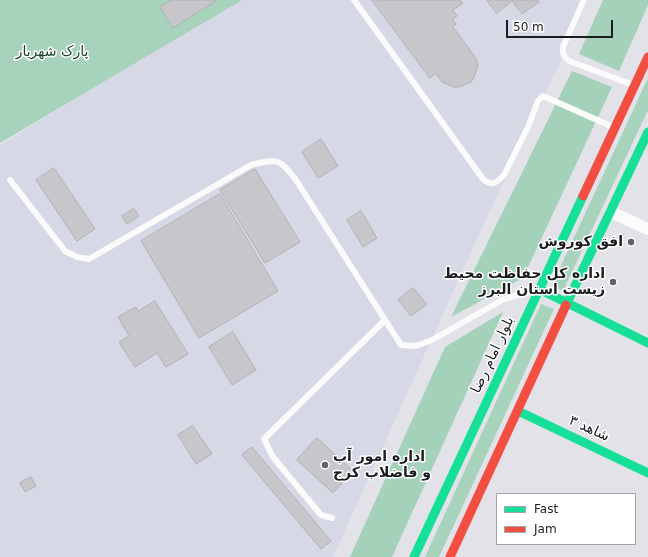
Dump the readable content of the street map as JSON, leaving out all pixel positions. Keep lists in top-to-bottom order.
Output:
{
  "streets": {
    "main road": ["بلوار امام رضا", "شاهد ۳"]
  },
  "parks": ["پارک شهریار"],
  "places": ["افق کوروش", "اداره کل حفاظت محیط زیست استان البرز", "اداره امور آب و فاضلاب کرج"],
  "legend": ["Fast", "Jam"],
  "scale_bar": "50 m"
}
